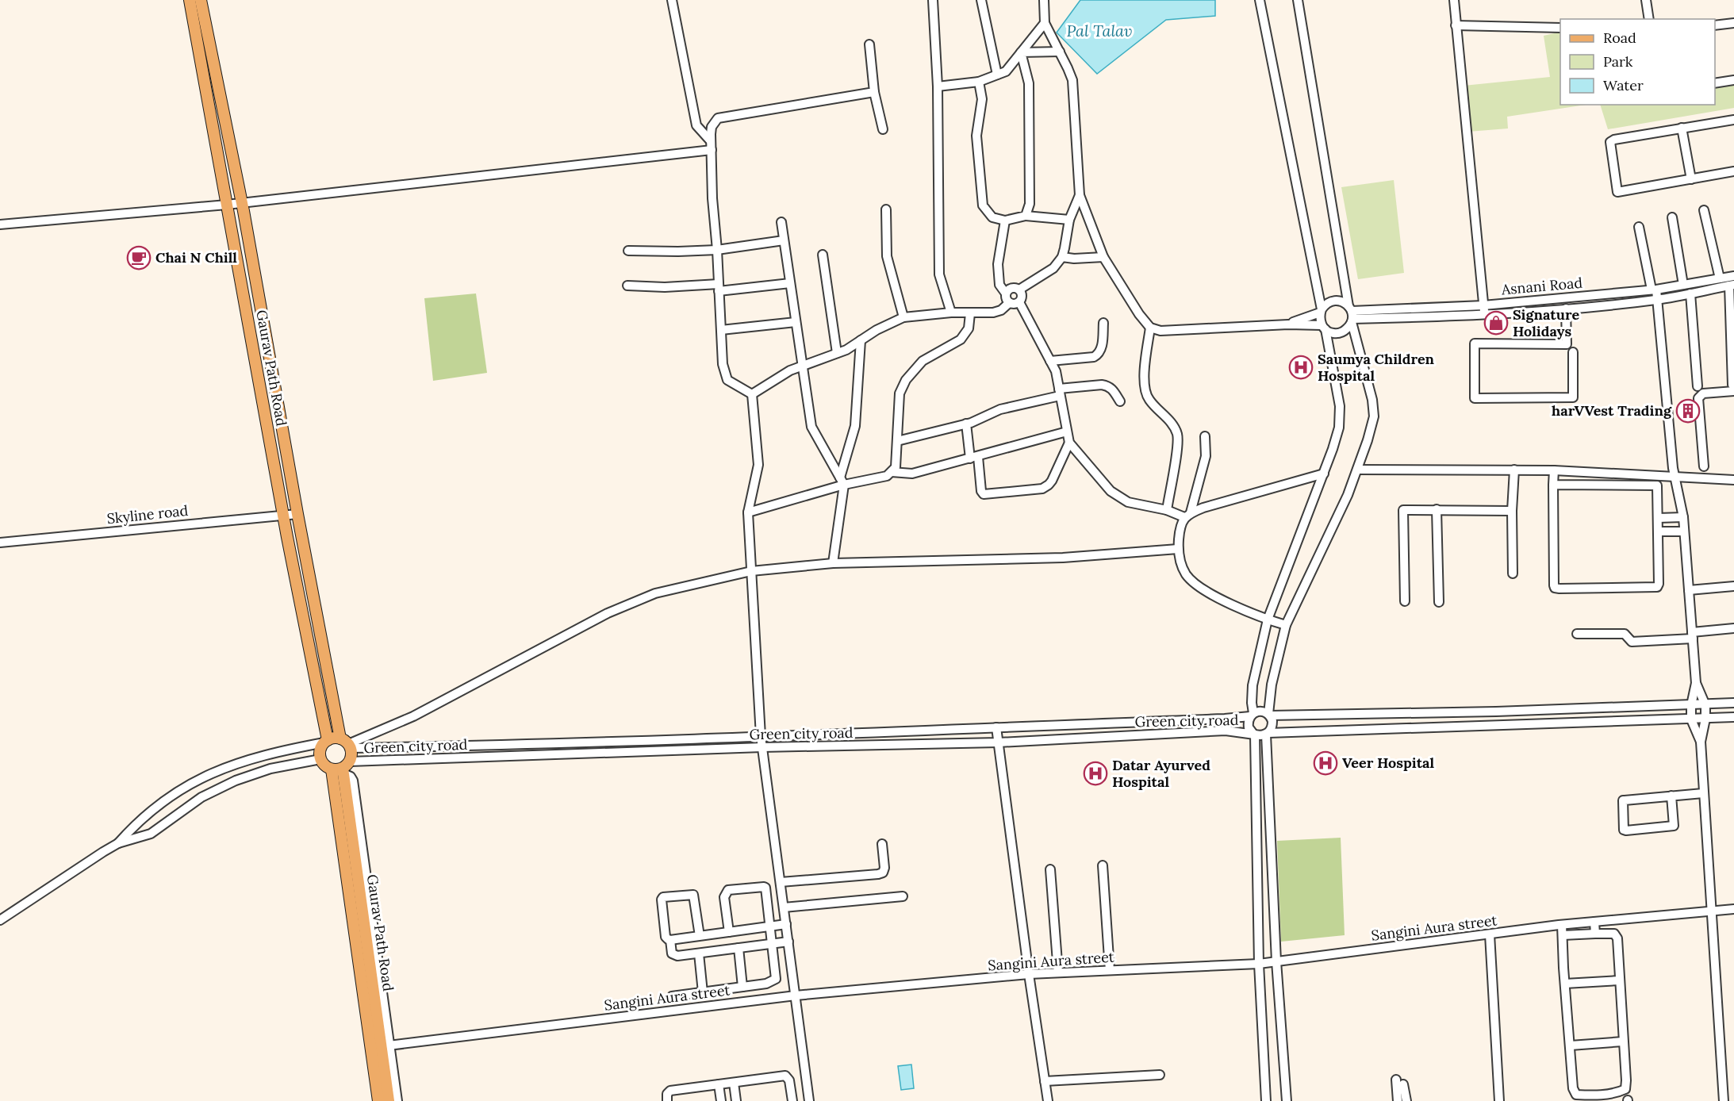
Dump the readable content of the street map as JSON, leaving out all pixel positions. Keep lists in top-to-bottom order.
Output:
{
  "streets": {
    "main road": ["Gaurav Path Road"],
    "street": [
      "Asnani Road",
      "Skyline road",
      "Green city road",
      "Sangini Aura street"
    ]
  },
  "crossings": [
    ["Gaurav Path Road", "Skyline road"],
    ["Gaurav Path Road", "Green city road"],
    ["Gaurav Path Road", "Sangini Aura street"]
  ],
  "water": ["Pal Talav"],
  "places": {
    "cafe": ["Chai N Chill"],
    "shop": ["Signature Holidays"],
    "hospital": ["Saumya Children Hospital", "Veer Hospital", "Datar Ayurved Hospital"],
    "building": ["harVVest Trading"]
  },
  "legend": ["Road", "Park", "Water"]
}
